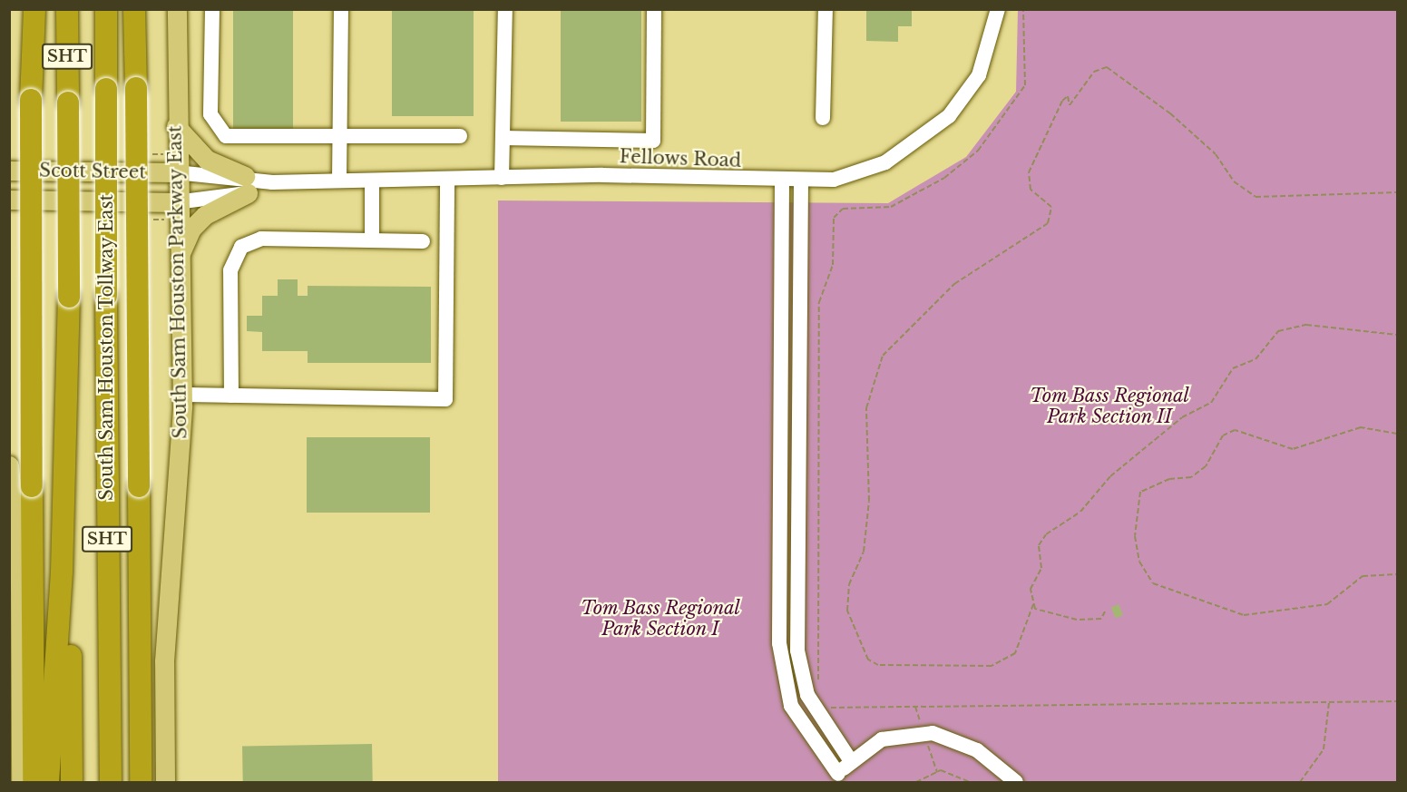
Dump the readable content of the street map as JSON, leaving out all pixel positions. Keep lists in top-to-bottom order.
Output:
{
  "streets": {
    "highway": ["SHT", "South Sam Houston Tollway East"],
    "main road": ["Scott Street", "South Sam Houston Parkway East"],
    "street": ["Fellows Road"]
  },
  "crossings": [
    ["Fellows Road", "Scott Street"],
    ["Fellows Road", "South Sam Houston Parkway East"],
    ["Scott Street", "South Sam Houston Parkway East"]
  ],
  "parks": ["Tom Bass Regional Park Section II", "Tom Bass Regional Park Section I"]
}
